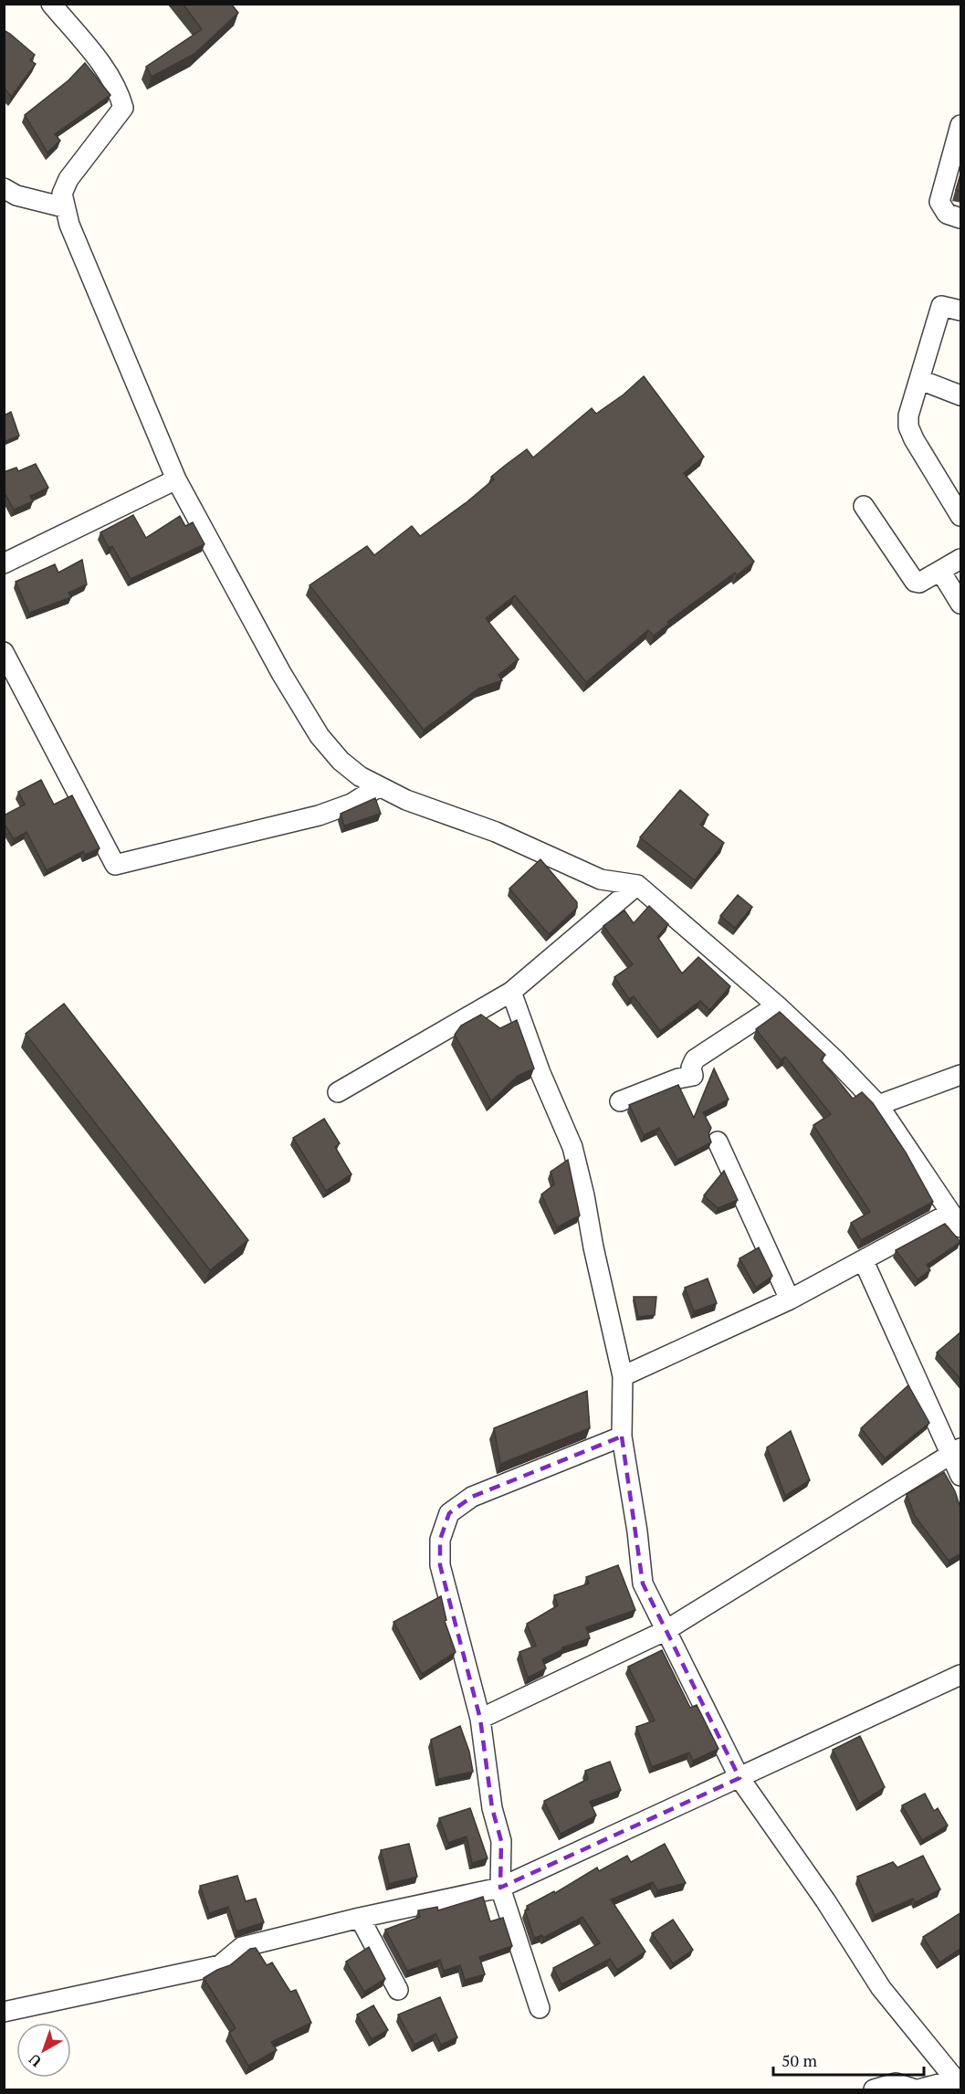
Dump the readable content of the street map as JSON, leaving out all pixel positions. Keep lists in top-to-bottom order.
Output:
{
  "scale_bar": "50 m",
  "north": "bottom left"
}
